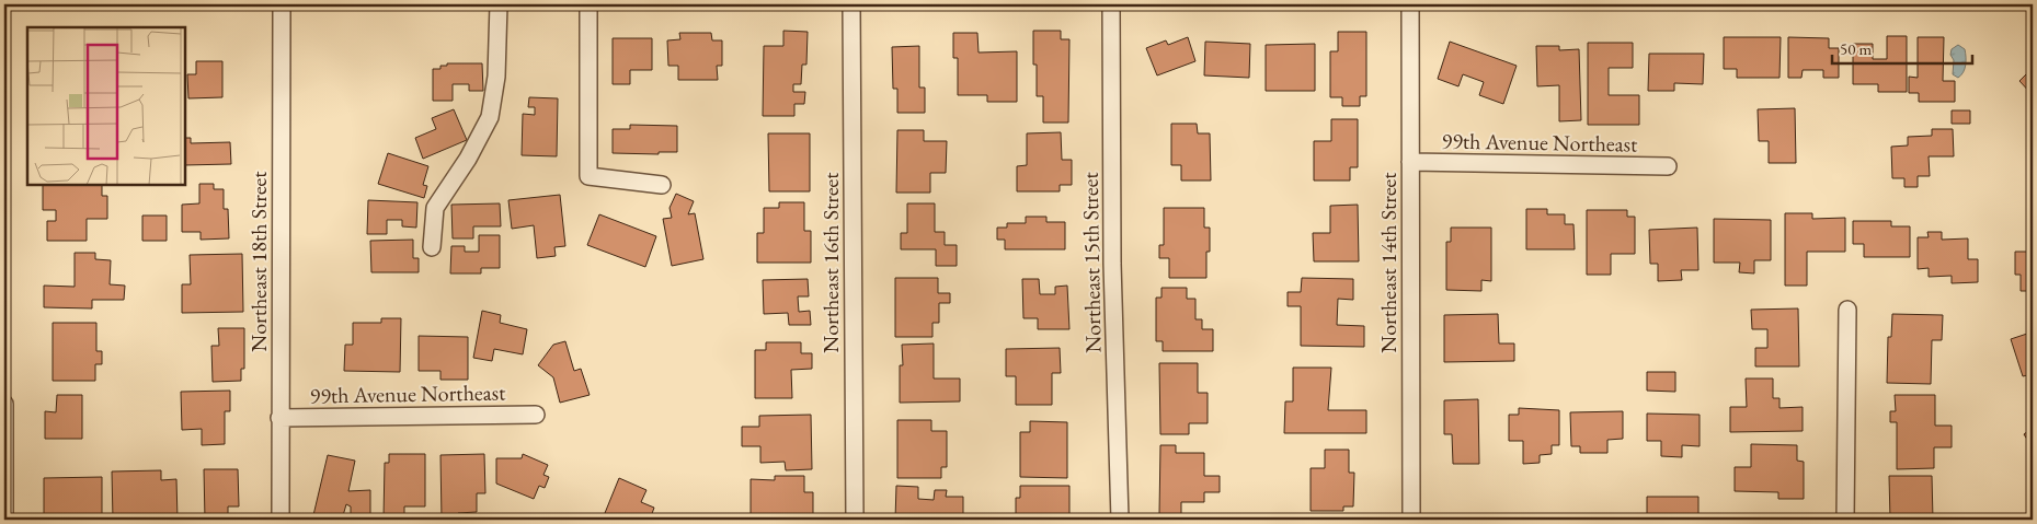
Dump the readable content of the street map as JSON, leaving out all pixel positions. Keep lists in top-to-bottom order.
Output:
{
  "streets": {
    "street": [
      "99th Avenue Northeast",
      "Northeast 18th Street",
      "Northeast 16th Street",
      "Northeast 15th Street",
      "Northeast 14th Street"
    ]
  },
  "crossings": [
    ["99th Avenue Northeast", "Northeast 18th Street"],
    ["99th Avenue Northeast", "Northeast 14th Street"]
  ],
  "scale_bar": "50 m"
}
